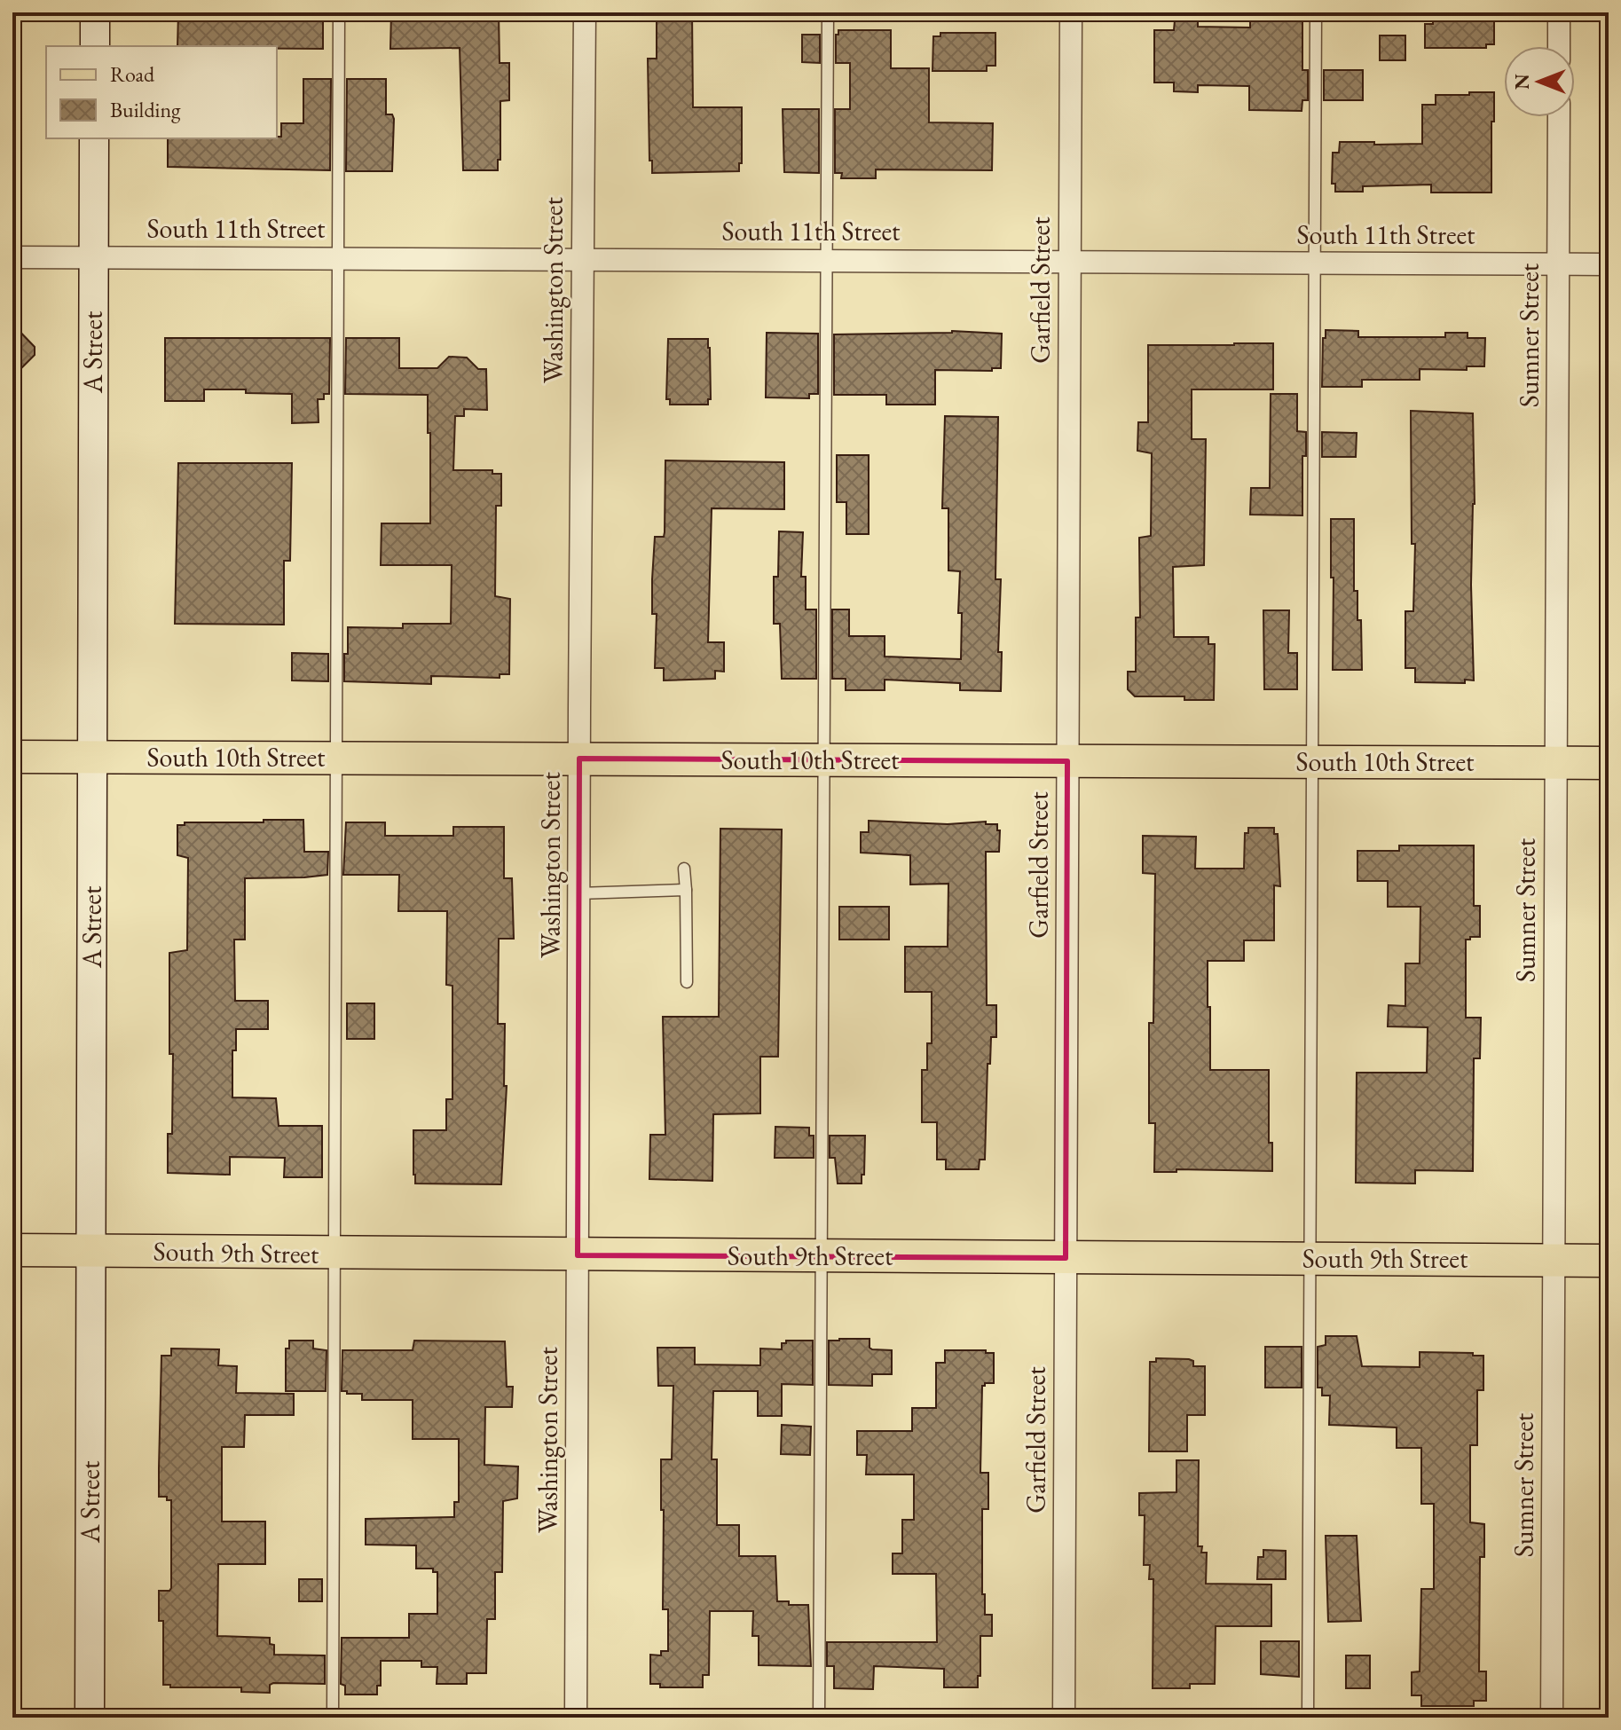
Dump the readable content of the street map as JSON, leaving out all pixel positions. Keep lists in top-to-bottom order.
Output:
{
  "streets": {
    "main road": ["A Street", "South 10th Street", "South 9th Street"],
    "street": [
      "South 11th Street",
      "Washington Street",
      "Garfield Street",
      "Sumner Street"
    ]
  },
  "crossings": [
    ["South 11th Street", "Washington Street"],
    ["South 11th Street", "Garfield Street"],
    ["South 11th Street", "Sumner Street"],
    ["South 11th Street", "A Street"],
    ["Washington Street", "South 10th Street"],
    ["Washington Street", "South 9th Street"],
    ["Garfield Street", "South 10th Street"],
    ["Garfield Street", "South 9th Street"],
    ["Sumner Street", "South 10th Street"],
    ["Sumner Street", "South 9th Street"],
    ["A Street", "South 10th Street"],
    ["A Street", "South 9th Street"]
  ],
  "legend": ["Road", "Building"],
  "north": "left"
}
